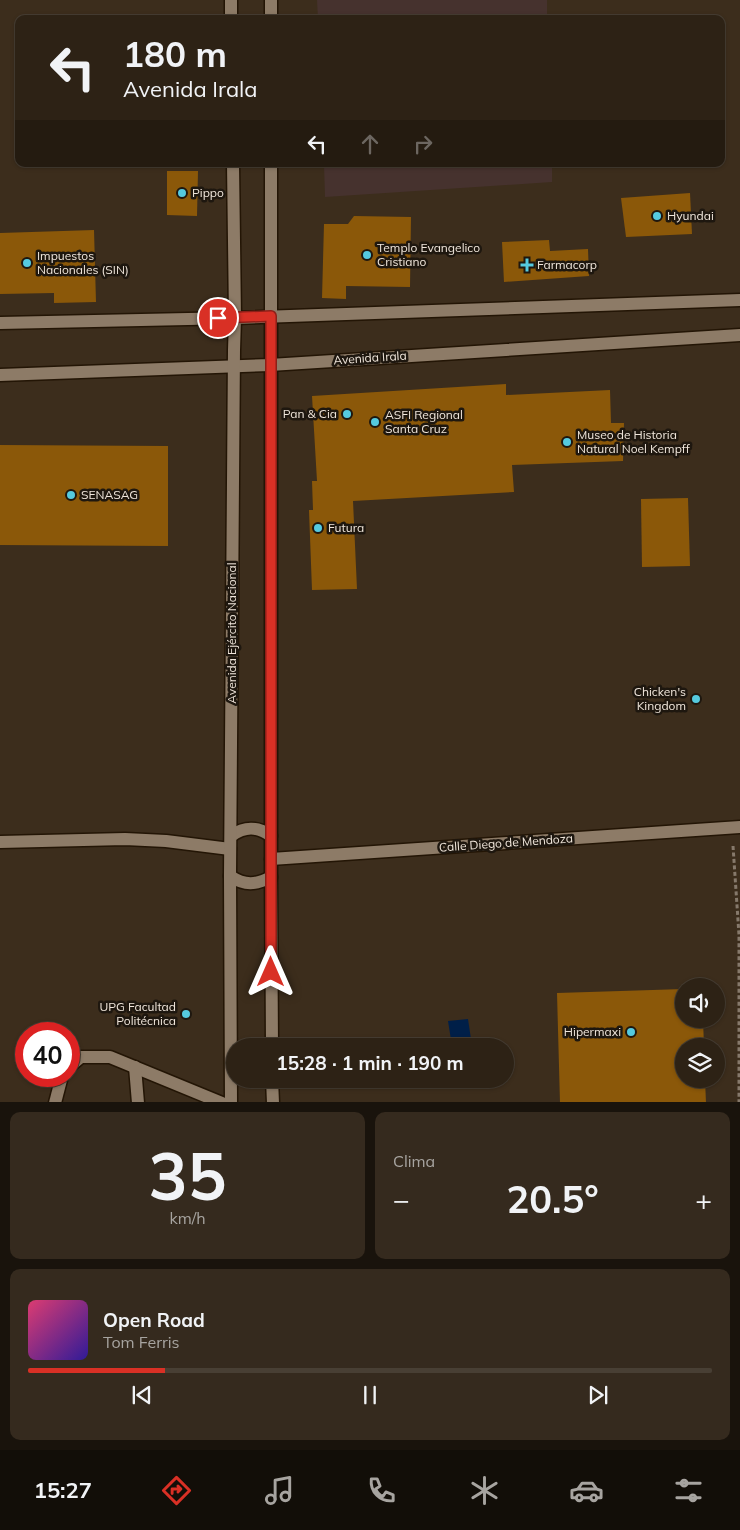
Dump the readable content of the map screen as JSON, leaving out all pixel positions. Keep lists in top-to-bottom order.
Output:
{
  "streets": {
    "street": ["Avenida Irala", "Avenida Ejército Nacional", "Calle Diego de Mendoza"]
  },
  "crossings": [
    ["Avenida Irala", "Avenida Ejército Nacional"],
    ["Avenida Ejército Nacional", "Calle Diego de Mendoza"]
  ],
  "places": {
    "other": [
      "Pippo",
      "Hyundai",
      "Templo Evangelico Cristiano",
      "Impuestos Nacionales (SIN)",
      "Pan & Cia",
      "ASFI Regional Santa Cruz",
      "Museo de Historia Natural Noel Kempff",
      "SENASAG",
      "Futura",
      "Chicken's Kingdom",
      "UPG Facultad Politécnica",
      "Hipermaxi"
    ],
    "health": ["Farmacorp"]
  },
  "page": {
    "turn": ["180 m", "Avenida Irala"],
    "limit": "40",
    "trip": "15:28 · 1 min · 190 m",
    "tile": [
      ["35", "km/h"],
      "Clima"
    ],
    "heat": ["−", "20.5°", "+"],
    "song": ["Open Road", "Tom Ferris"],
    "tabs": "15:27"
  }
}
